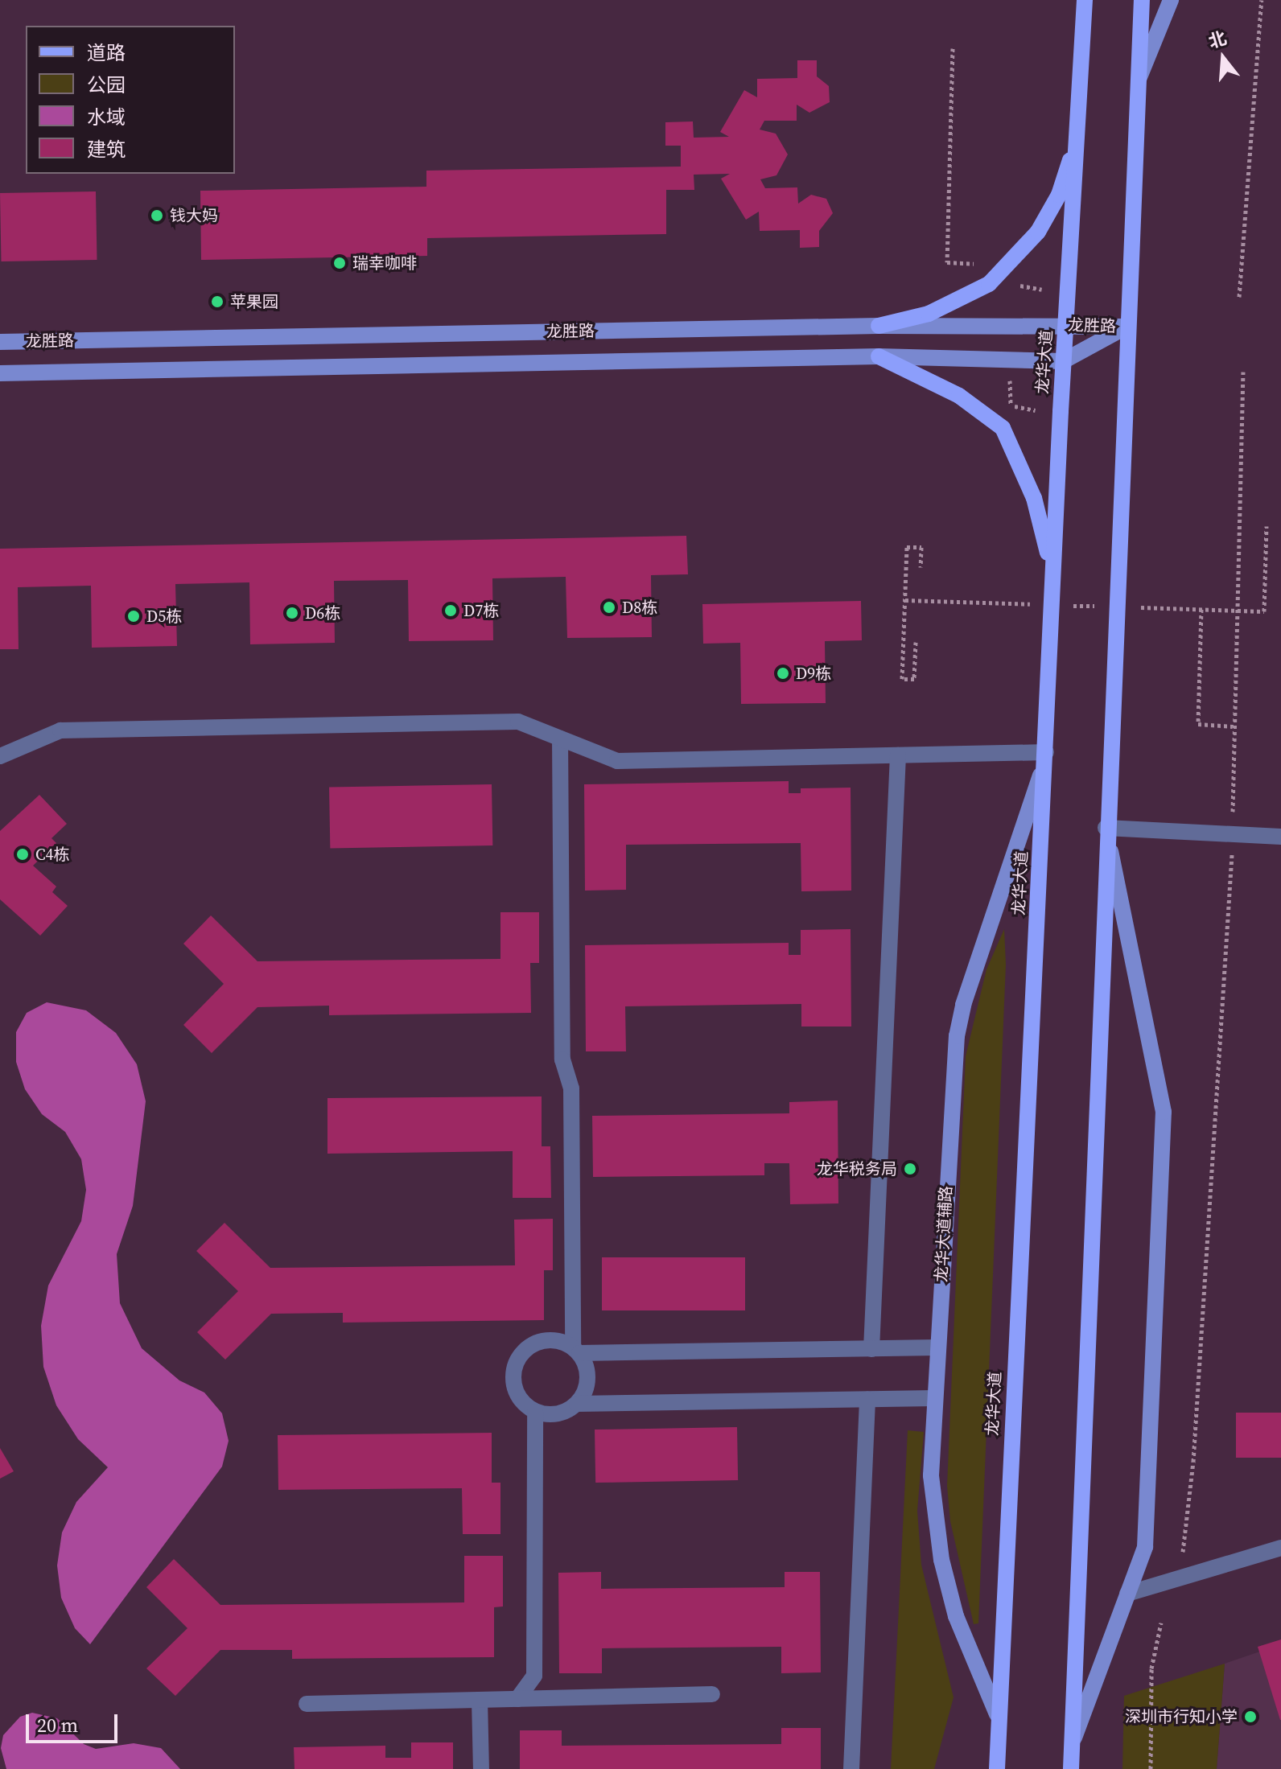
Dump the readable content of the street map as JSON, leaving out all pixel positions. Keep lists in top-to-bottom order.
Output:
{
  "streets": {
    "main road": ["龙胜路", "龙华大道", "龙华大道辅路"]
  },
  "crossings": [
    ["龙胜路", "龙华大道"],
    ["龙华大道", "龙华大道辅路"]
  ],
  "places": [
    "钱大妈",
    "瑞幸咖啡",
    "苹果园",
    "D8栋",
    "D7栋",
    "D6栋",
    "D5栋",
    "D9栋",
    "C4栋",
    "龙华税务局",
    "深圳市行知小学"
  ],
  "legend": [
    "道路",
    "公园",
    "水域",
    "建筑"
  ],
  "scale_bar": "20 m",
  "north": "top"
}
